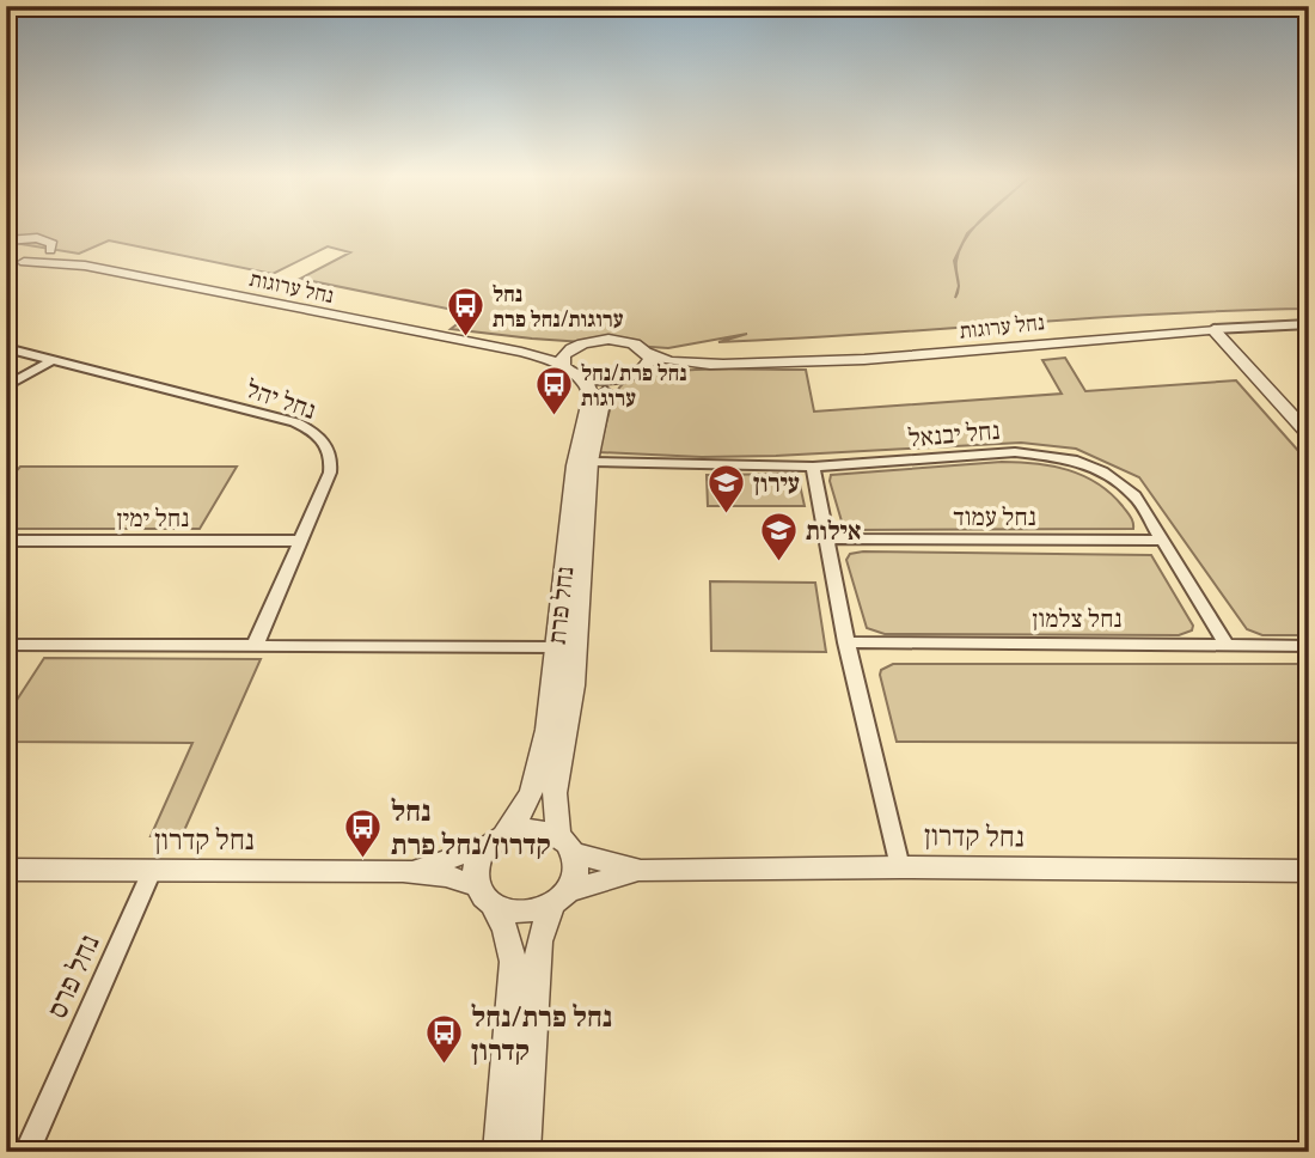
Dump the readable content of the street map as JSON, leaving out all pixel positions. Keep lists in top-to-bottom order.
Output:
{
  "streets": {
    "street": [
      "נחל ערוגות",
      "נחל יהל",
      "נחל יבנאל",
      "נחל עמוד",
      "נחל ימין",
      "נחל פרת",
      "נחל צלמון",
      "נחל קדרון",
      "נחל פרס"
    ]
  },
  "crossings": [
    ["נחל ערוגות", "נחל פרת"],
    ["נחל יהל", "נחל ימין"],
    ["נחל יבנאל", "נחל עמוד"],
    ["נחל יבנאל", "נחל פרת"],
    ["נחל יבנאל", "נחל צלמון"],
    ["נחל פרת", "נחל קדרון"],
    ["נחל קדרון", "נחל פרס"]
  ],
  "places": {
    "bus stop": [
      "נחל ערוגות/נחל פרת",
      "נחל פרת/נחל ערוגות",
      "נחל קדרון/נחל פרת",
      "נחל פרת/נחל קדרון"
    ],
    "school or university": ["עירון", "אילות"]
  }
}
